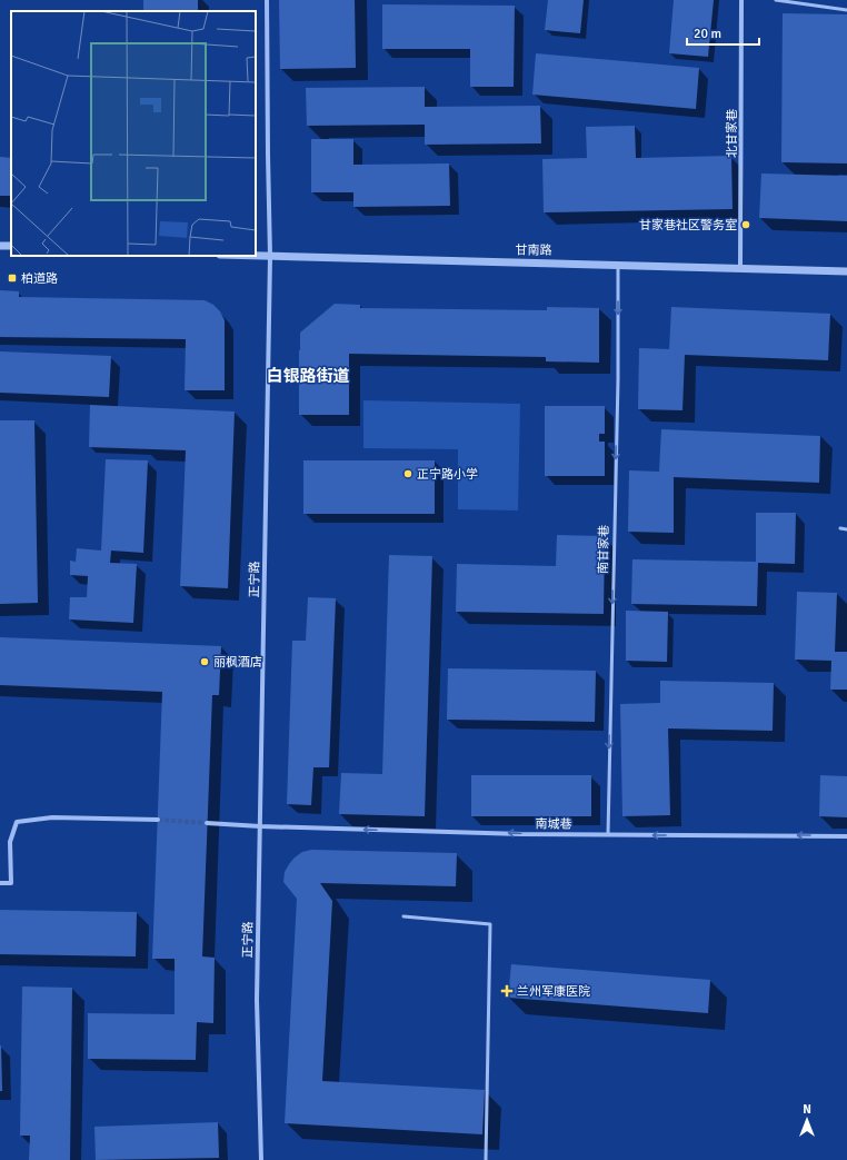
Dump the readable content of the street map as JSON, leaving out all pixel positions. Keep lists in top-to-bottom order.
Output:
{
  "streets": {
    "street": [
      "北甘家巷",
      "甘南路",
      "正宁路",
      "南城巷"
    ],
    "lane": ["南甘家巷"]
  },
  "crossings": [
    ["北甘家巷", "甘南路"],
    ["甘南路", "南甘家巷"],
    ["甘南路", "正宁路"],
    ["南甘家巷", "南城巷"],
    ["正宁路", "南城巷"]
  ],
  "one_way": ["南甘家巷", "南城巷"],
  "districts": ["白银路街道"],
  "places": {
    "other": ["甘家巷社区警务室", "正宁路小学", "丽枫酒店"],
    "transit": ["柏道路"],
    "health": ["兰州军康医院"]
  },
  "scale_bar": "20 m",
  "north": "top"
}
